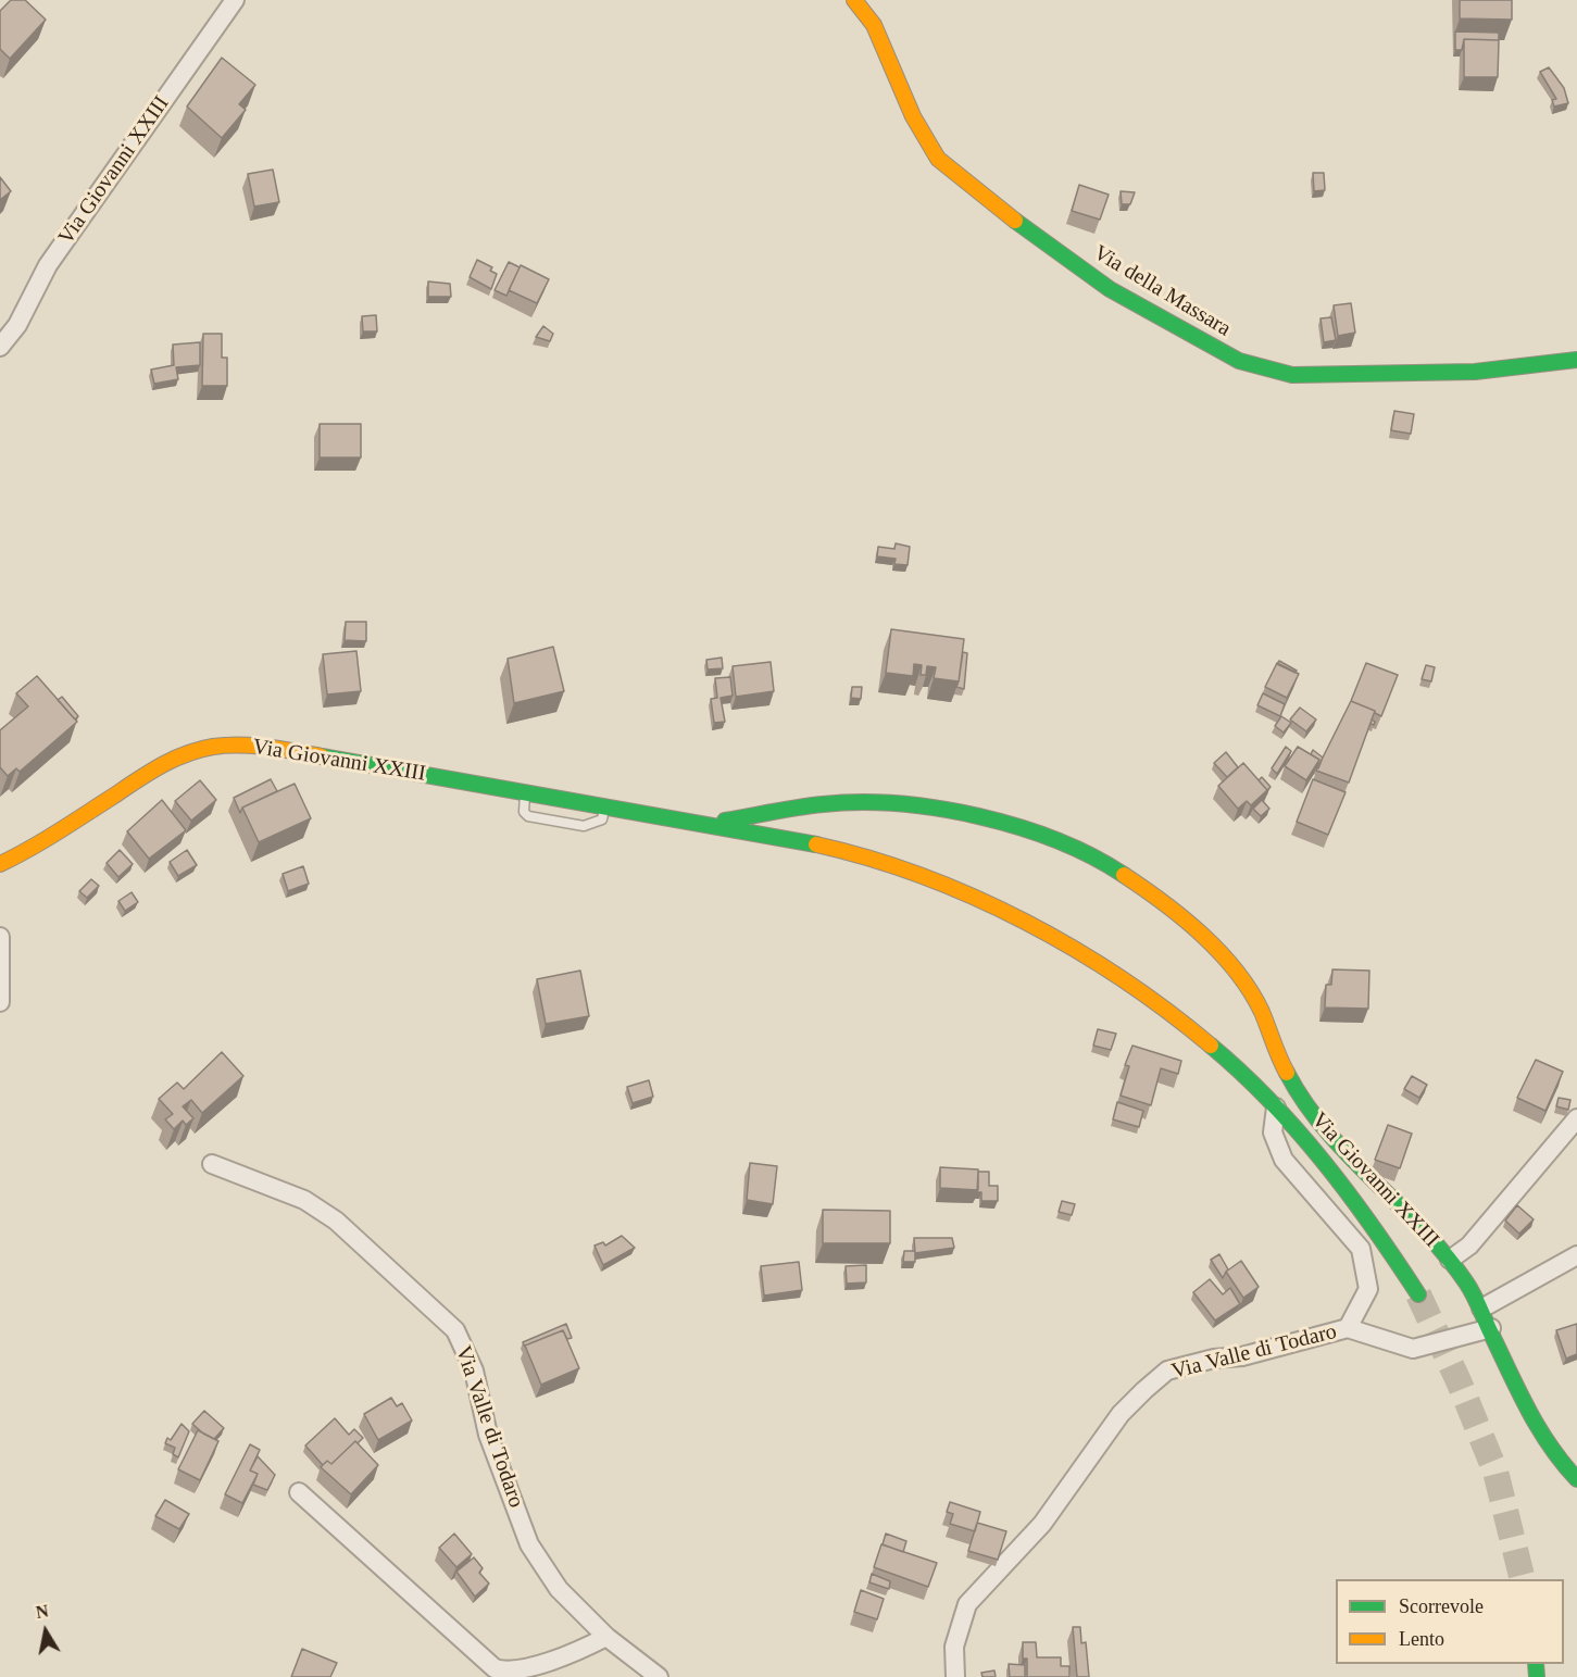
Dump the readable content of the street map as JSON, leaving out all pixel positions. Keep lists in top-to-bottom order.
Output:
{
  "streets": {
    "street": ["Via Giovanni XXIII", "Via della Massara", "Via Valle di Todaro"]
  },
  "crossings": [
    ["Via Giovanni XXIII", "Via Valle di Todaro"]
  ],
  "legend": ["Scorrevole", "Lento"],
  "north": "top"
}
